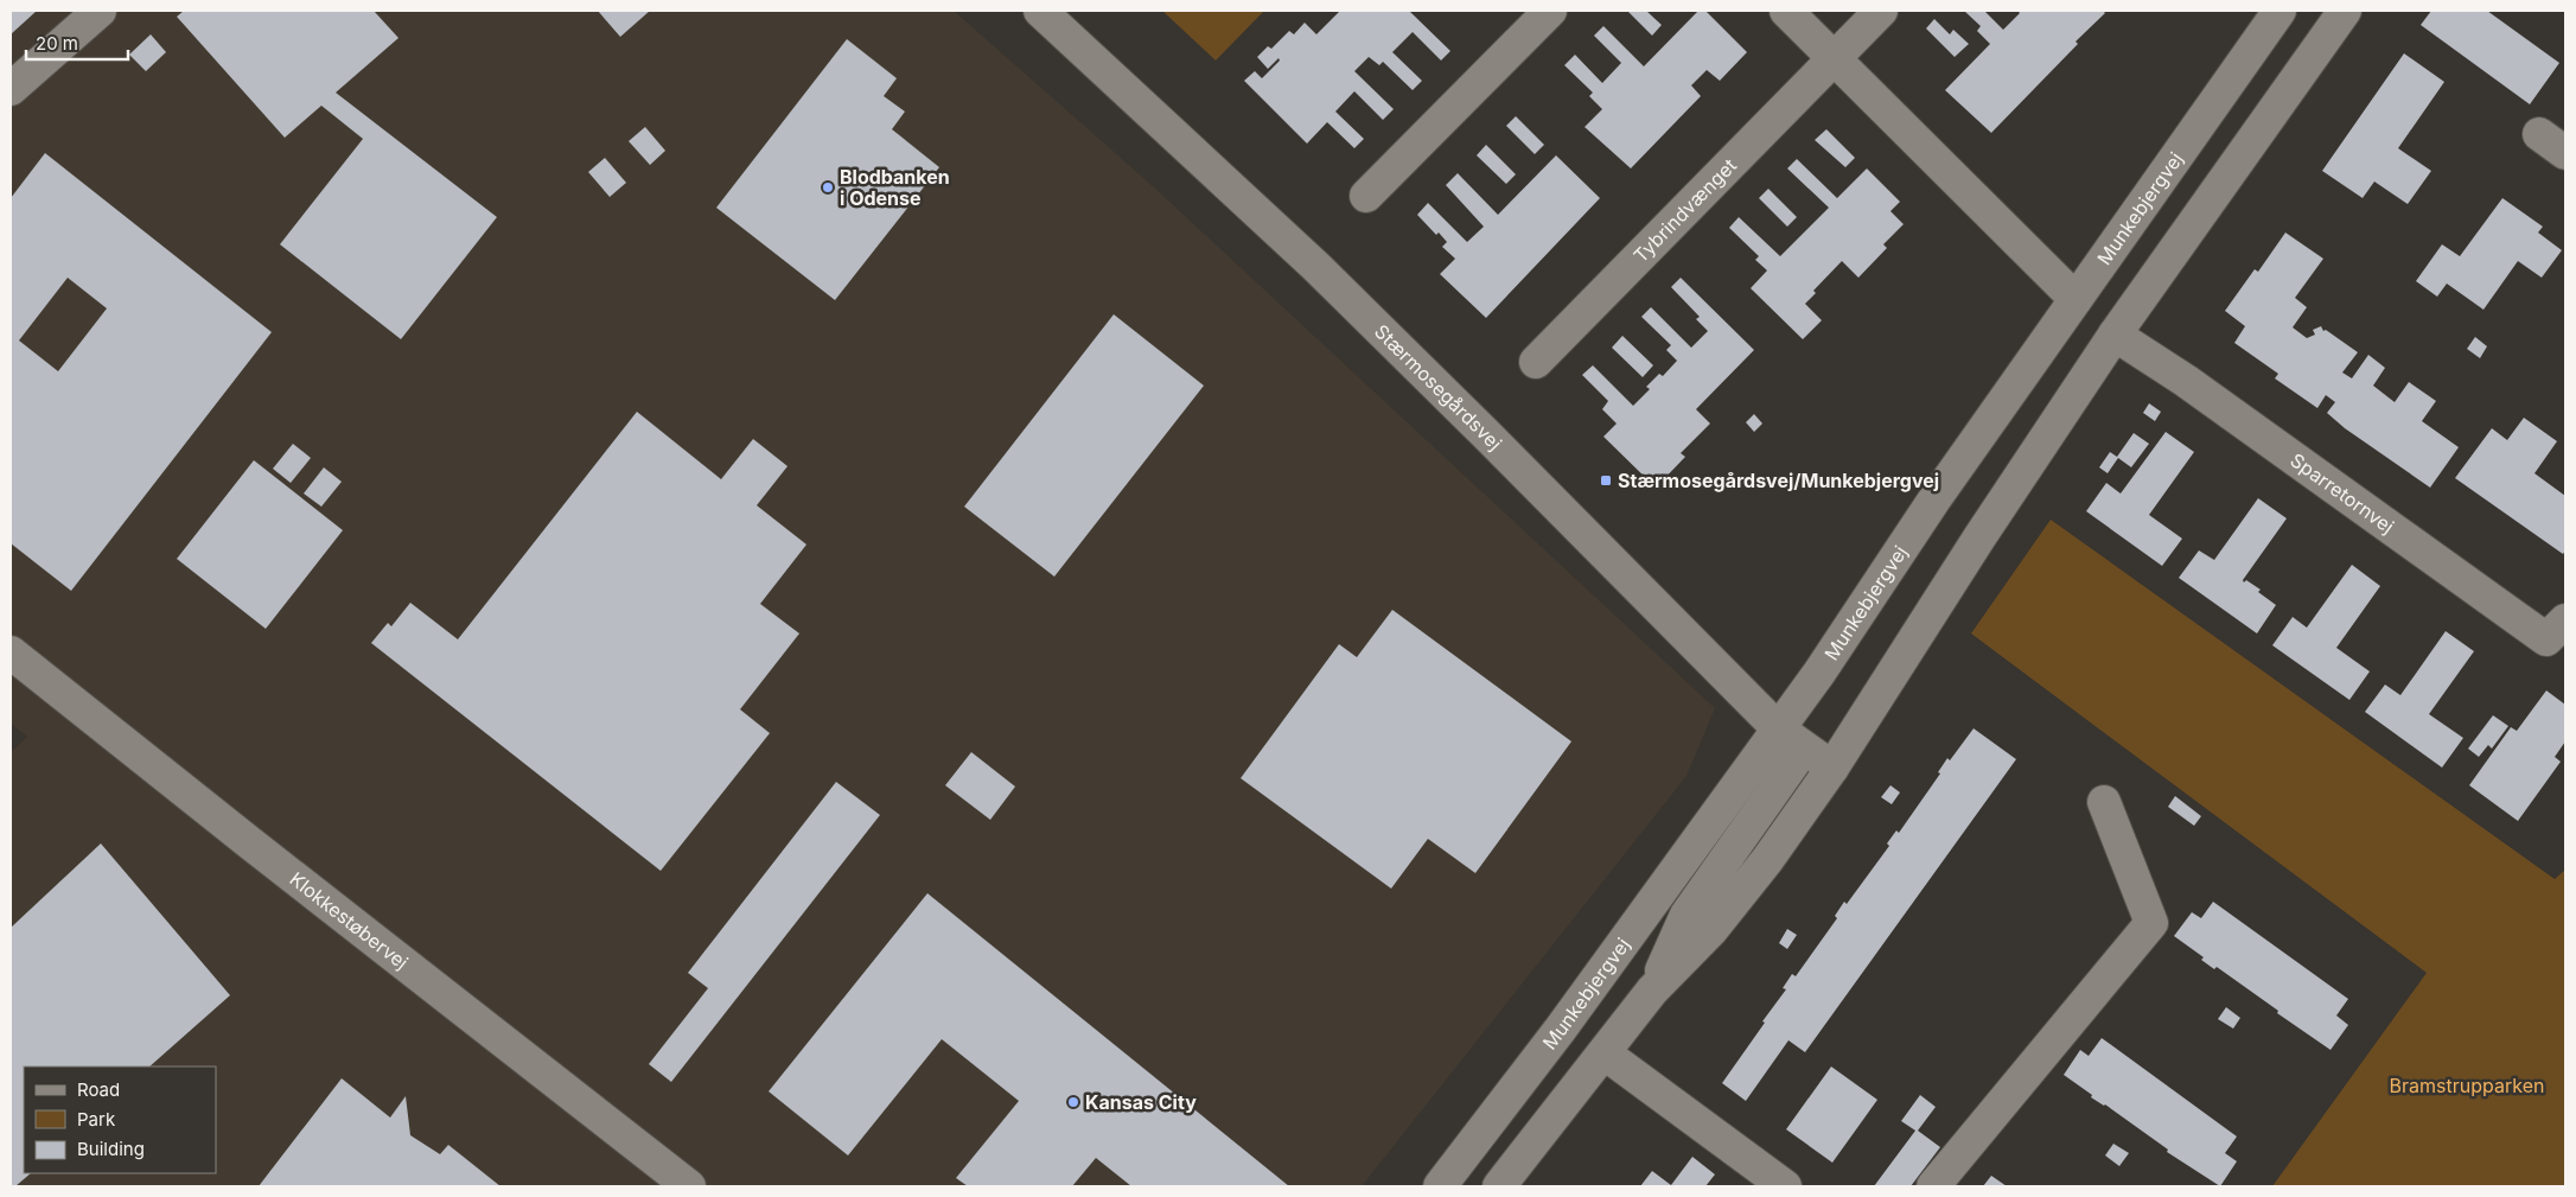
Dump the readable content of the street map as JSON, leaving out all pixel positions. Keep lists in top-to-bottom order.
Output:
{
  "streets": {
    "street": [
      "Munkebjergvej",
      "Tybrindvænget",
      "Stærmosegårdsvej",
      "Sparretornvej",
      "Klokkestøbervej"
    ]
  },
  "crossings": [
    ["Munkebjergvej", "Stærmosegårdsvej"]
  ],
  "parks": ["Bramstrupparken"],
  "places": {
    "other": ["Blodbanken i Odense", "Kansas City"],
    "transit": ["Stærmosegårdsvej/Munkebjergvej"]
  },
  "legend": ["Road", "Park", "Building"],
  "scale_bar": "20 m"
}
